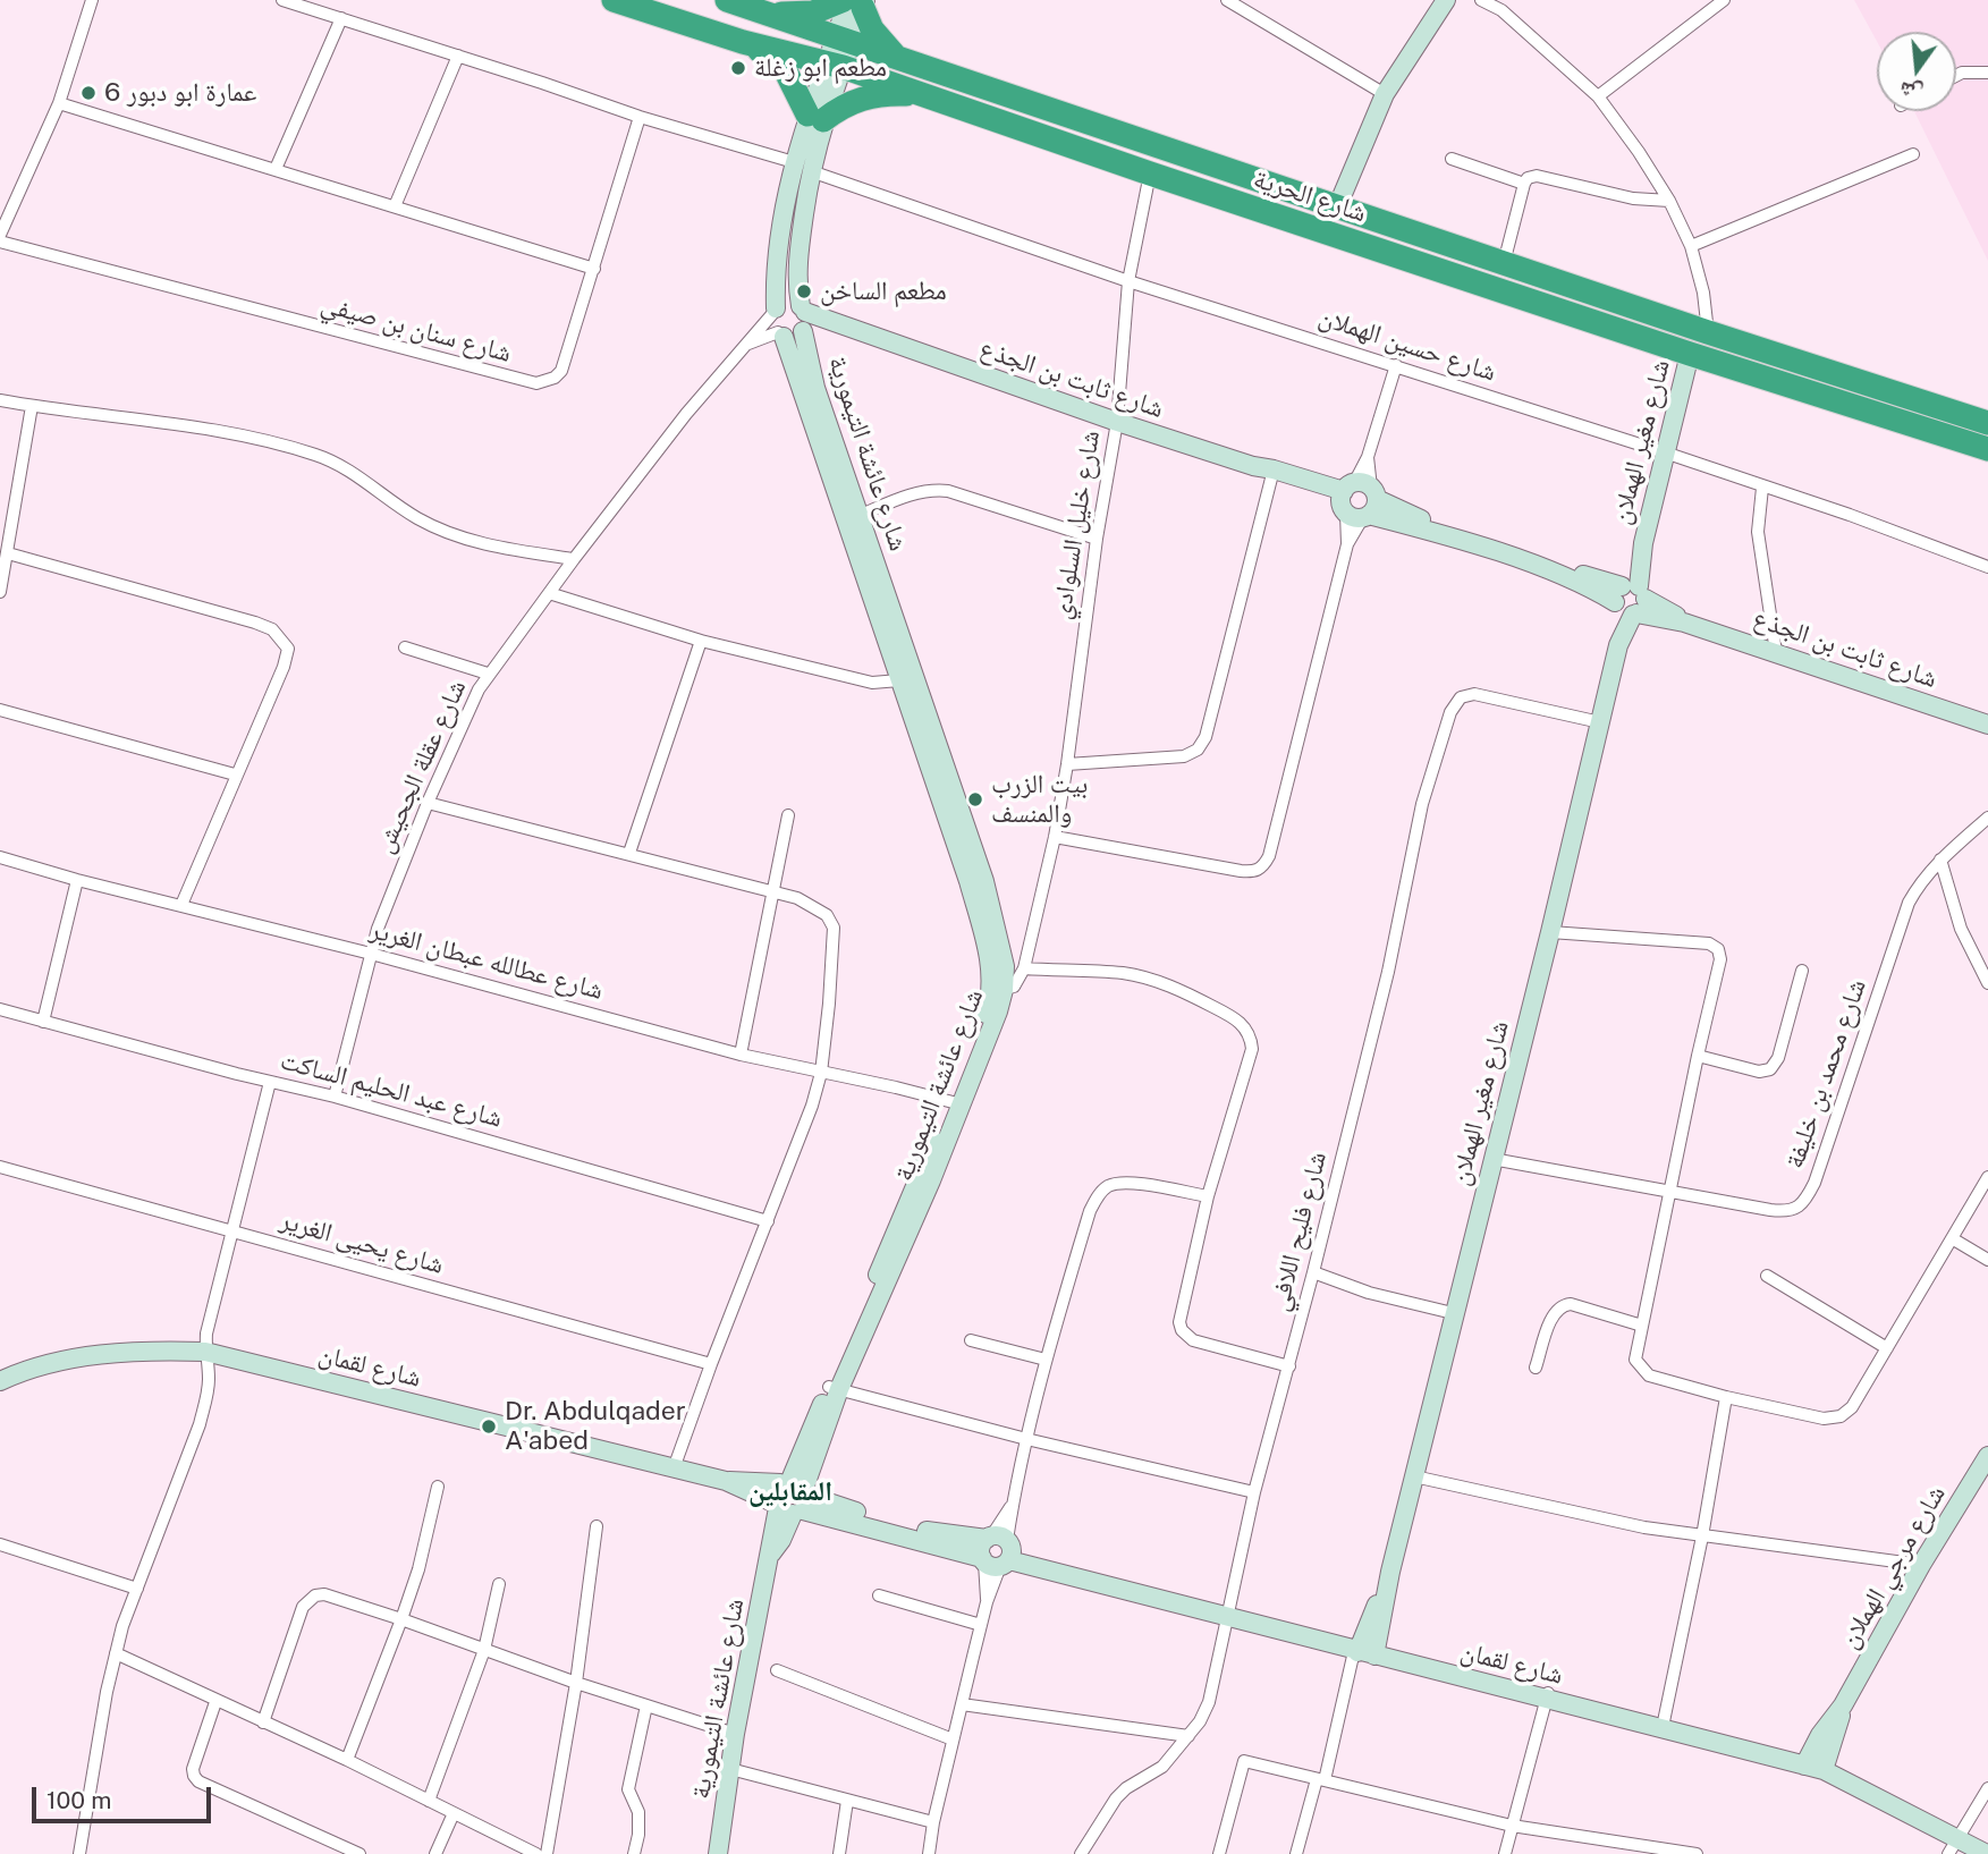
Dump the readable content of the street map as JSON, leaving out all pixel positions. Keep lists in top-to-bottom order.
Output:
{
  "streets": {
    "highway": ["شارع الحرية"],
    "street": [
      "شارع سنان بن صيفي",
      "شارع حسين الهملان",
      "شارع ثابت بن الجذع",
      "شارع مغير الهملان",
      "شارع عائشة التيمورية",
      "شارع خليل السلوادي",
      "شارع عقلة الجحيش",
      "شارع عطالله عبطان الغرير",
      "شارع محمد بن خليفة",
      "شارع عبد الحليم الساكت",
      "شارع فليح اللافي",
      "شارع يحيى الغرير",
      "شارع لقمان",
      "شارع مرجي الهملان"
    ]
  },
  "crossings": [
    ["شارع الحرية", "شارع مغير الهملان"],
    ["شارع الحرية", "شارع خليل السلوادي"],
    ["شارع سنان بن صيفي", "شارع حسين الهملان"],
    ["شارع حسين الهملان", "شارع مغير الهملان"],
    ["شارع حسين الهملان", "شارع عائشة التيمورية"],
    ["شارع حسين الهملان", "شارع خليل السلوادي"],
    ["شارع ثابت بن الجذع", "شارع مغير الهملان"],
    ["شارع ثابت بن الجذع", "شارع عائشة التيمورية"],
    ["شارع ثابت بن الجذع", "شارع خليل السلوادي"],
    ["شارع مغير الهملان", "شارع محمد بن خليفة"],
    ["شارع مغير الهملان", "شارع فليح اللافي"],
    ["شارع مغير الهملان", "شارع لقمان"],
    ["شارع عائشة التيمورية", "شارع عقلة الجحيش"],
    ["شارع عائشة التيمورية", "شارع عطالله عبطان الغرير"],
    ["شارع عائشة التيمورية", "شارع لقمان"],
    ["شارع عقلة الجحيش", "شارع عطالله عبطان الغرير"],
    ["شارع عقلة الجحيش", "شارع عبد الحليم الساكت"],
    ["شارع فليح اللافي", "شارع لقمان"],
    ["شارع لقمان", "شارع مرجي الهملان"]
  ],
  "districts": ["المقابلين"],
  "places": [
    "مطعم ابو زغلة",
    "عمارة ابو دبور 6",
    "مطعم الساخن",
    "بيت الزرب والمنسف",
    "Dr. Abdulqader A'abed"
  ],
  "scale_bar": "100 m",
  "north": "bottom"
}
